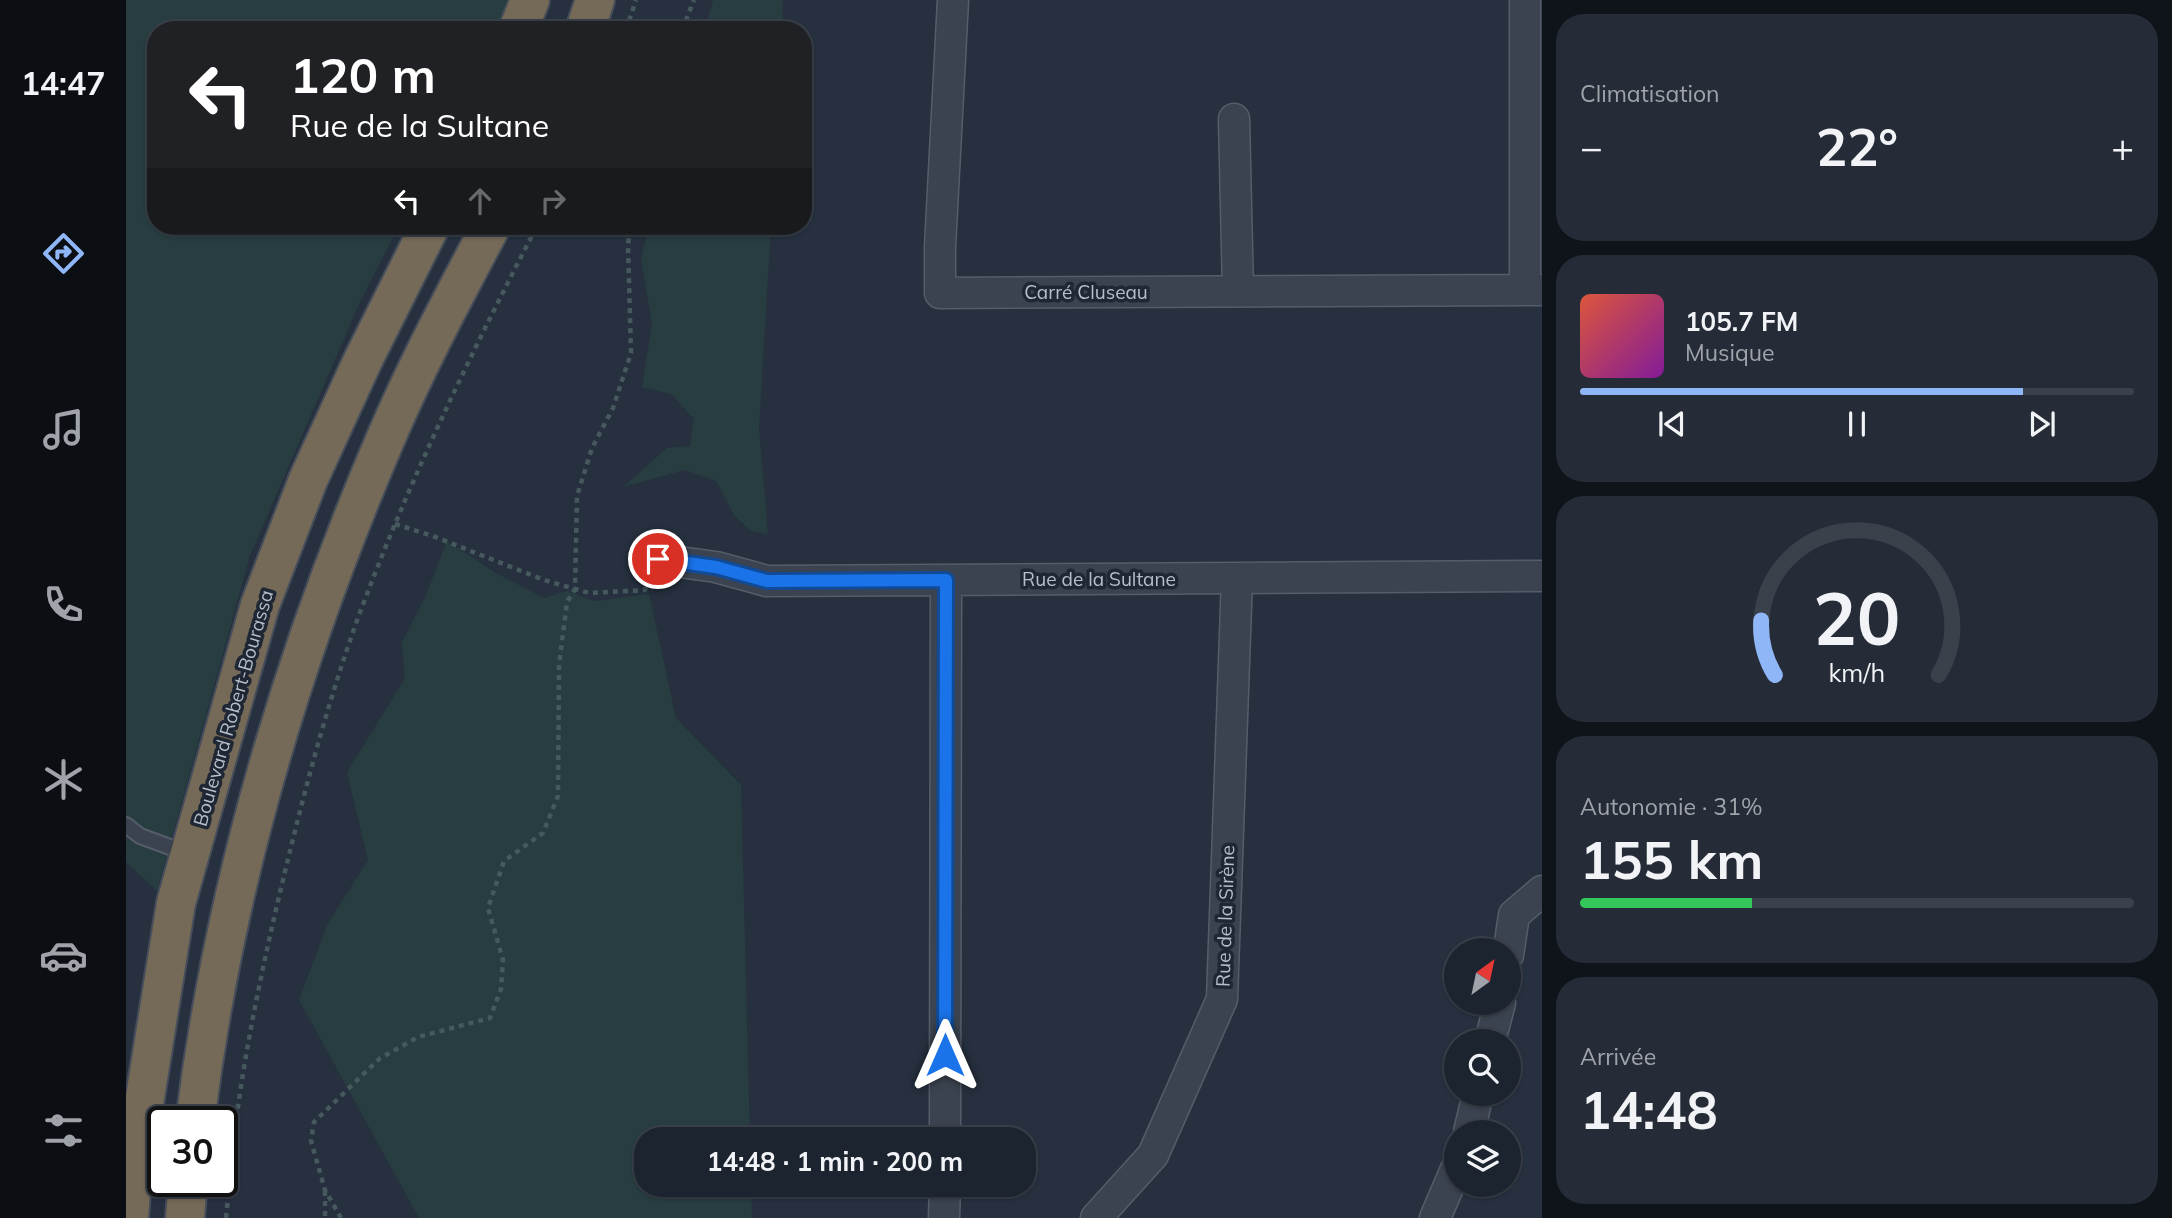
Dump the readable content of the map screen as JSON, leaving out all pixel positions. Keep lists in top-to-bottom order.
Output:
{
  "streets": {
    "highway": ["Boulevard Robert-Bourassa"],
    "street": ["Carré Cluseau", "Rue de la Sultane", "Rue de la Sirène"]
  },
  "crossings": [
    ["Rue de la Sultane", "Rue de la Sirène"]
  ],
  "north": "top right",
  "page": {
    "tabs": "14:47",
    "tile": [
      "Climatisation",
      ["Autonomie · 31%", "155 km"],
      ["Arrivée", "14:48"]
    ],
    "turn": ["120 m", "Rue de la Sultane"],
    "heat": ["−", "22°", "+"],
    "song": ["105.7 FM", "Musique"],
    "limit": "30",
    "trip": "14:48 · 1 min · 200 m",
    "gauge": ["20", "km/h"]
  }
}
